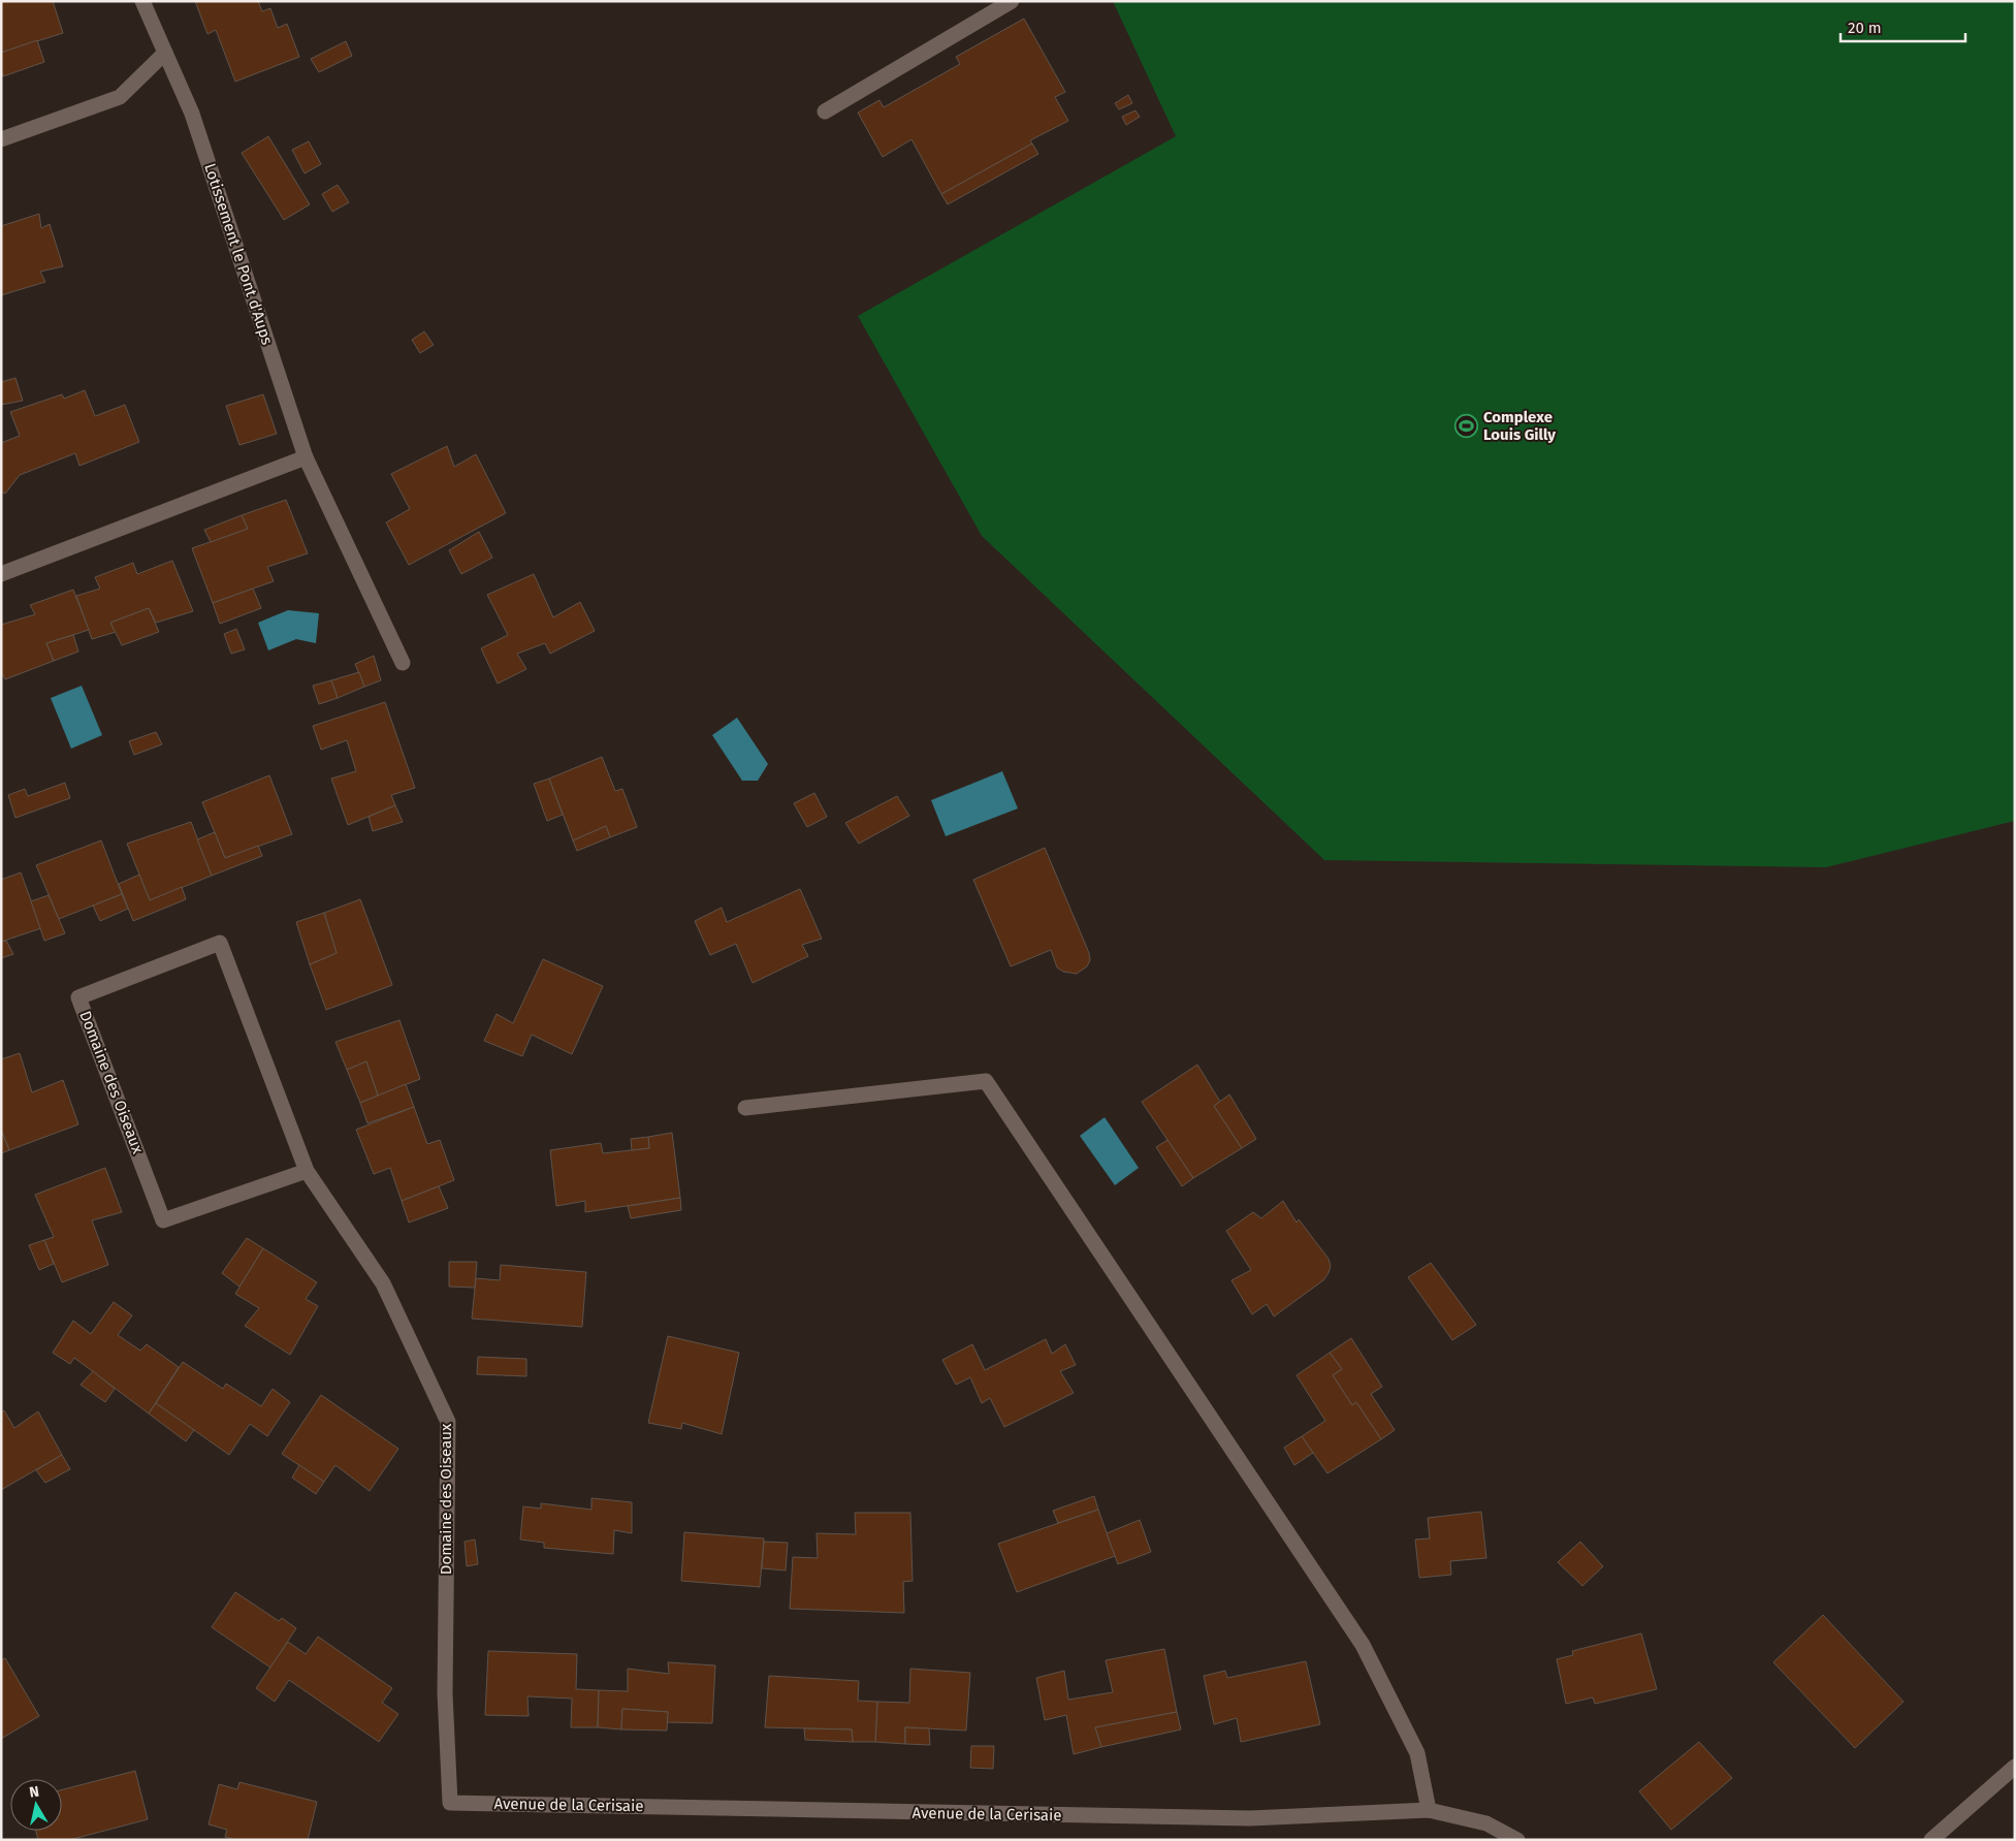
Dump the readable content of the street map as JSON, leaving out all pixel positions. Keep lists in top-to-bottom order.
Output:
{
  "streets": {
    "street": ["Lotissement le Pont d'Aups", "Domaine des Oiseaux", "Avenue de la Cerisaie"]
  },
  "crossings": [
    ["Domaine des Oiseaux", "Avenue de la Cerisaie"]
  ],
  "places": {
    "sports": ["Complexe Louis Gilly"]
  },
  "scale_bar": "20 m",
  "north": "top"
}
